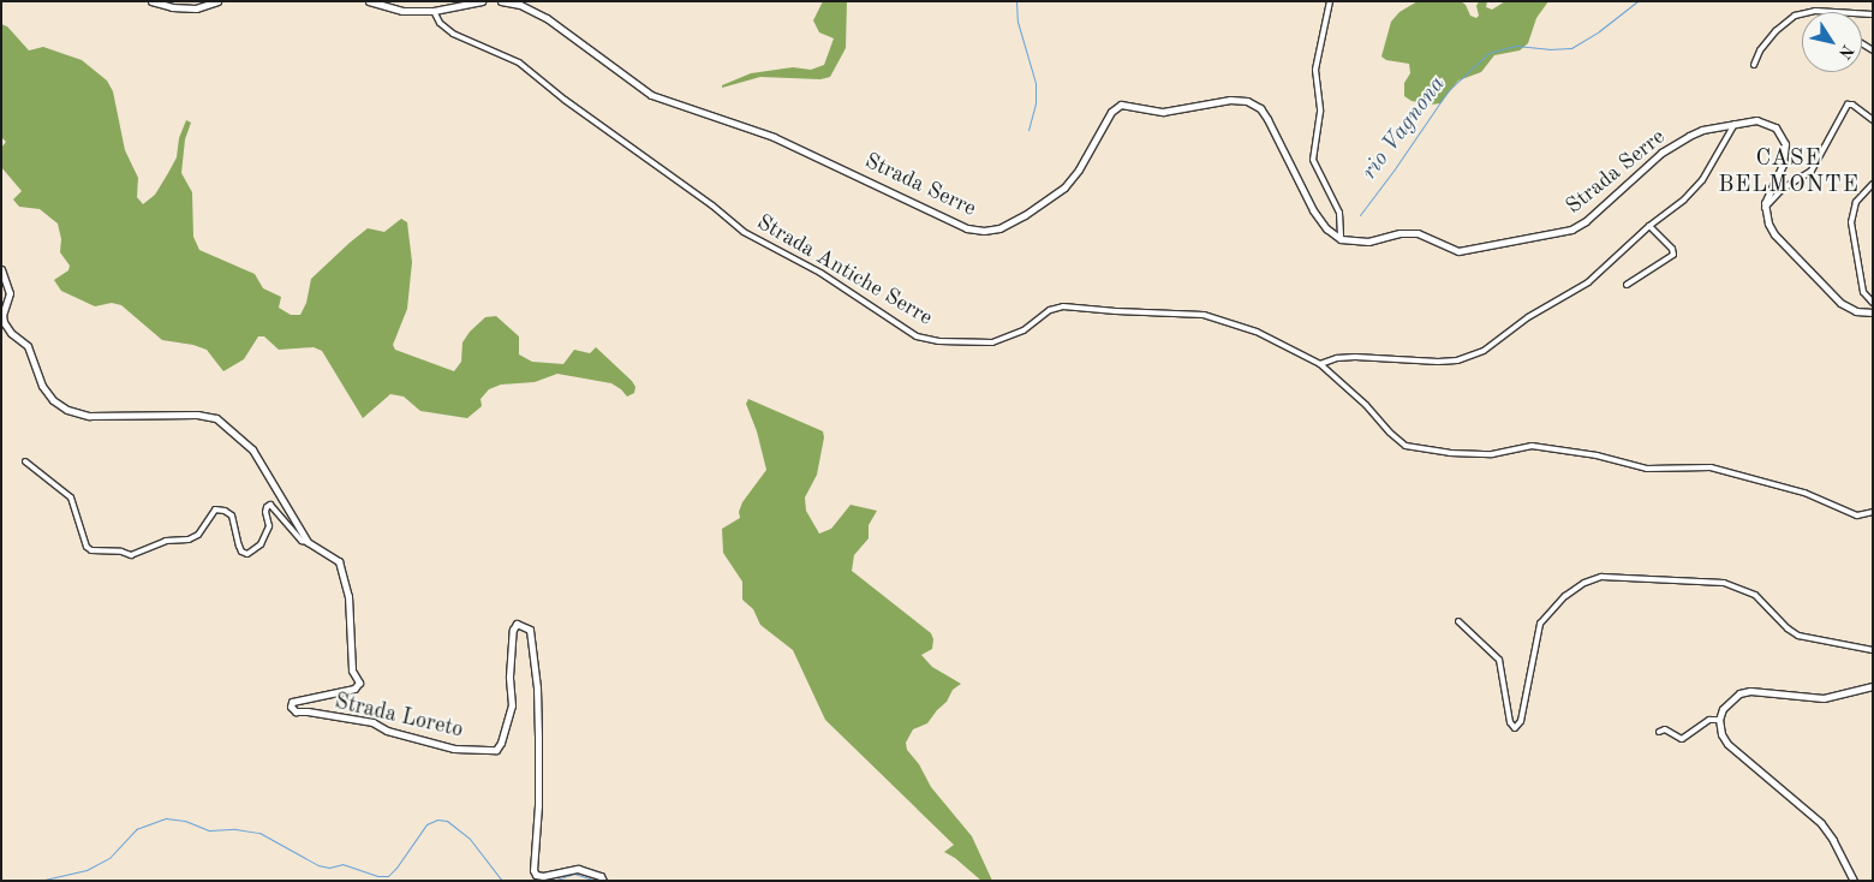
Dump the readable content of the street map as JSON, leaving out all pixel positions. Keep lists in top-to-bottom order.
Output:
{
  "streets": {
    "main road": ["Strada Serre", "Strada Loreto"],
    "street": ["Strada Antiche Serre"]
  },
  "districts": ["CASE BELMONTE"],
  "water": ["rio Vagnona"],
  "north": "bottom right"
}
